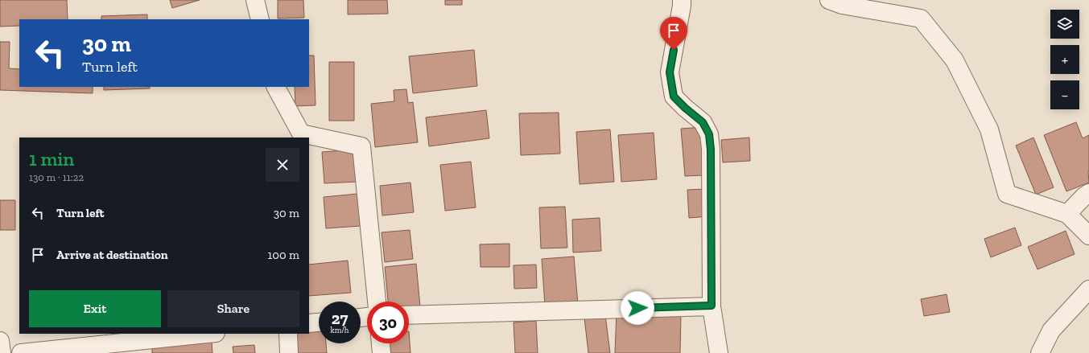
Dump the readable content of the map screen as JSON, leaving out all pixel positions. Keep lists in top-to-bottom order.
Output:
{
  "page": {
    "map_buttons": ["+", "−"],
    "turn": ["30 m", "Turn left"],
    "heading": ["1 min", "130 m · 11:22"],
    "list": [
      {
        "name": "Turn left",
        "value": "30 m"
      },
      {
        "name": "Arrive at destination",
        "value": "100 m"
      }
    ],
    "buttons": ["Exit", "Share"],
    "speed": "27 km/h",
    "limit": "30"
  }
}
